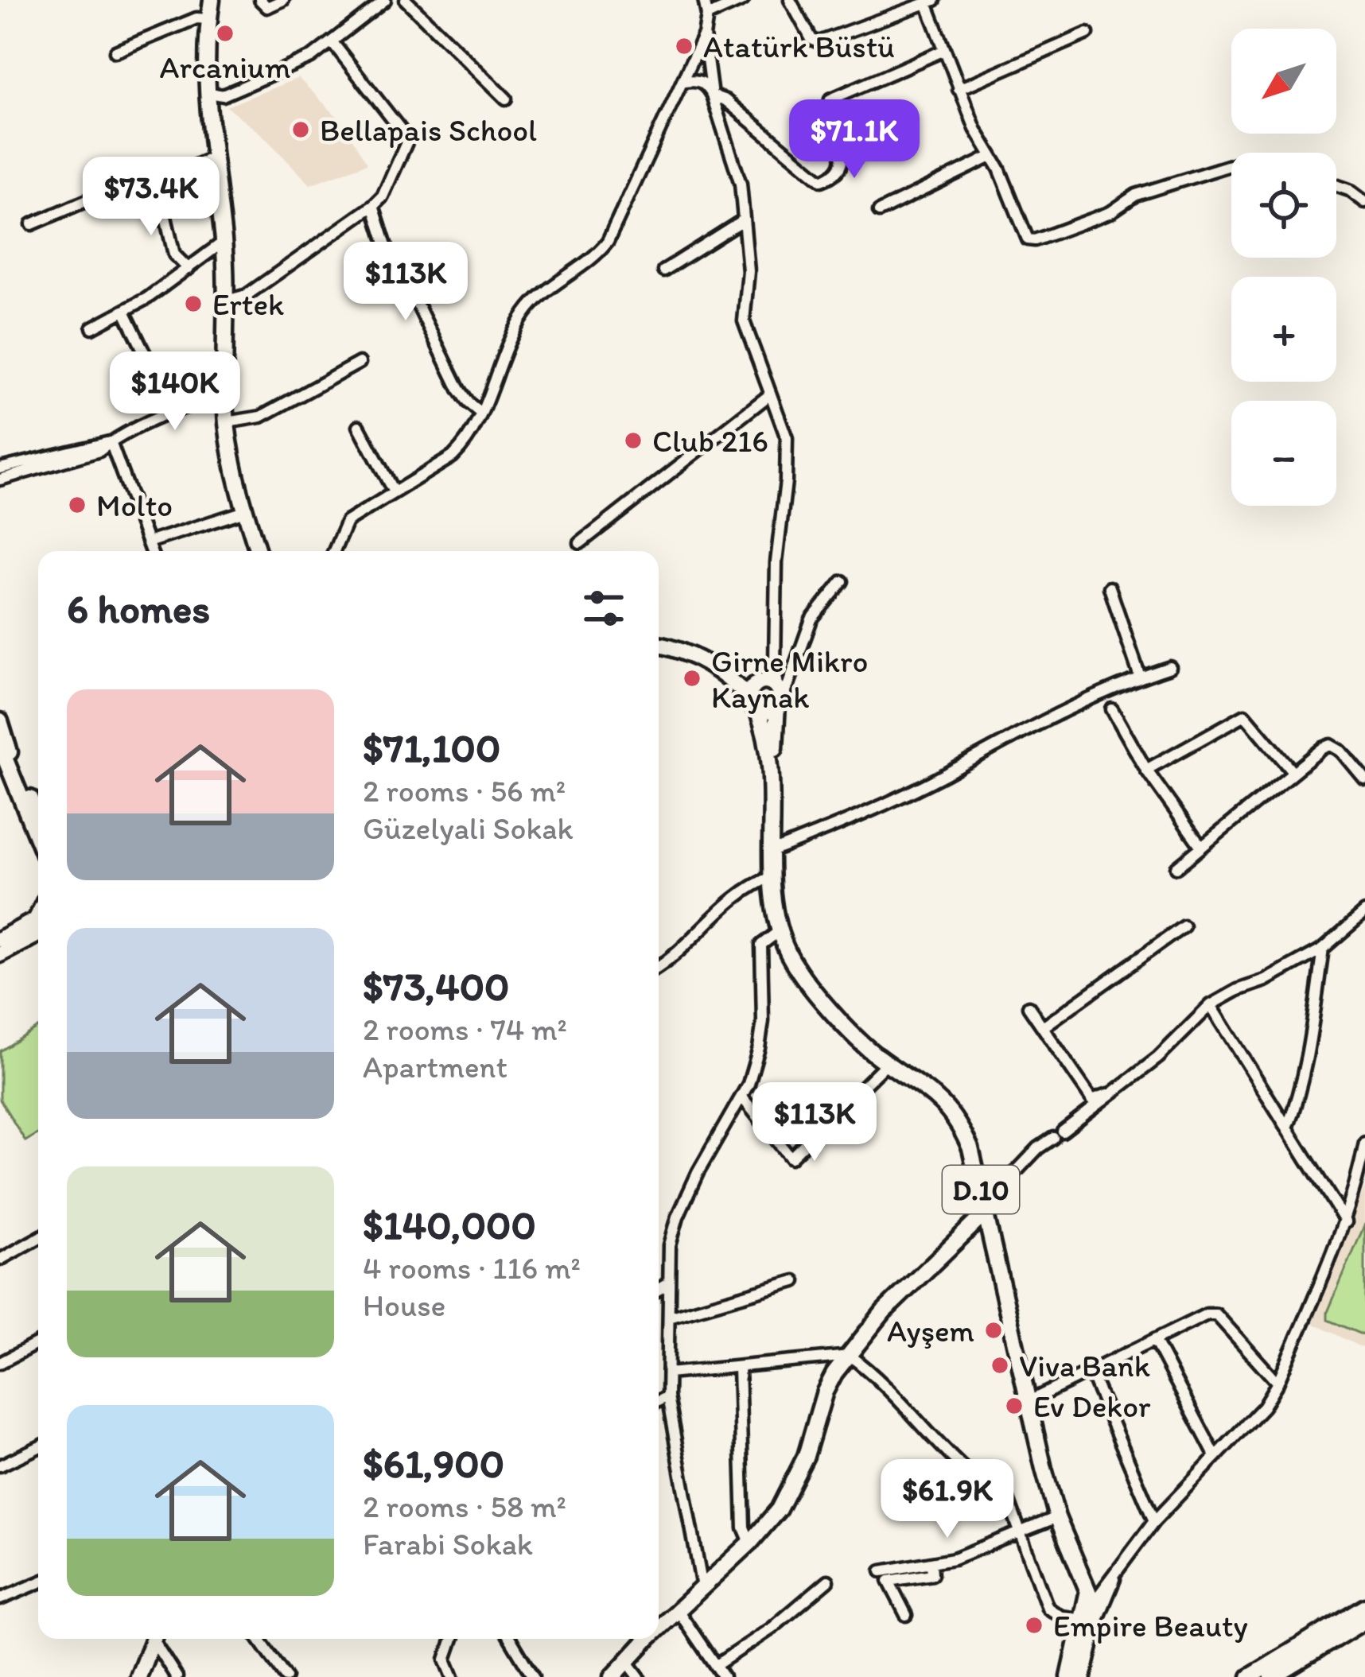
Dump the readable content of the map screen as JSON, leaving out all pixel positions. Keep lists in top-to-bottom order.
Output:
{
  "streets": {
    "main road": ["D.10"]
  },
  "places": [
    "Arcanium",
    "Atatürk Büstü",
    "Bellapais School",
    "Ertek",
    "Club 216",
    "Molto",
    "Girne Mikro Kaynak",
    "Ayşem",
    "Viva Bank",
    "Ev Dekor",
    "Empire Beauty"
  ],
  "north": "bottom left",
  "page": {
    "map_buttons": ["+", "−"],
    "price": [
      "$71.1K",
      "$73.4K",
      "$113K",
      "$140K",
      "$113K",
      "$61.9K"
    ],
    "heading": "6 homes",
    "list": [
      {
        "name": "$71,100",
        "note": "2 rooms · 56 m² · Güzelyali Sokak"
      },
      {
        "name": "$73,400",
        "note": "2 rooms · 74 m² · Apartment"
      },
      {
        "name": "$140,000",
        "note": "4 rooms · 116 m² · House"
      },
      {
        "name": "$61,900",
        "note": "2 rooms · 58 m² · Farabi Sokak"
      }
    ]
  }
}
